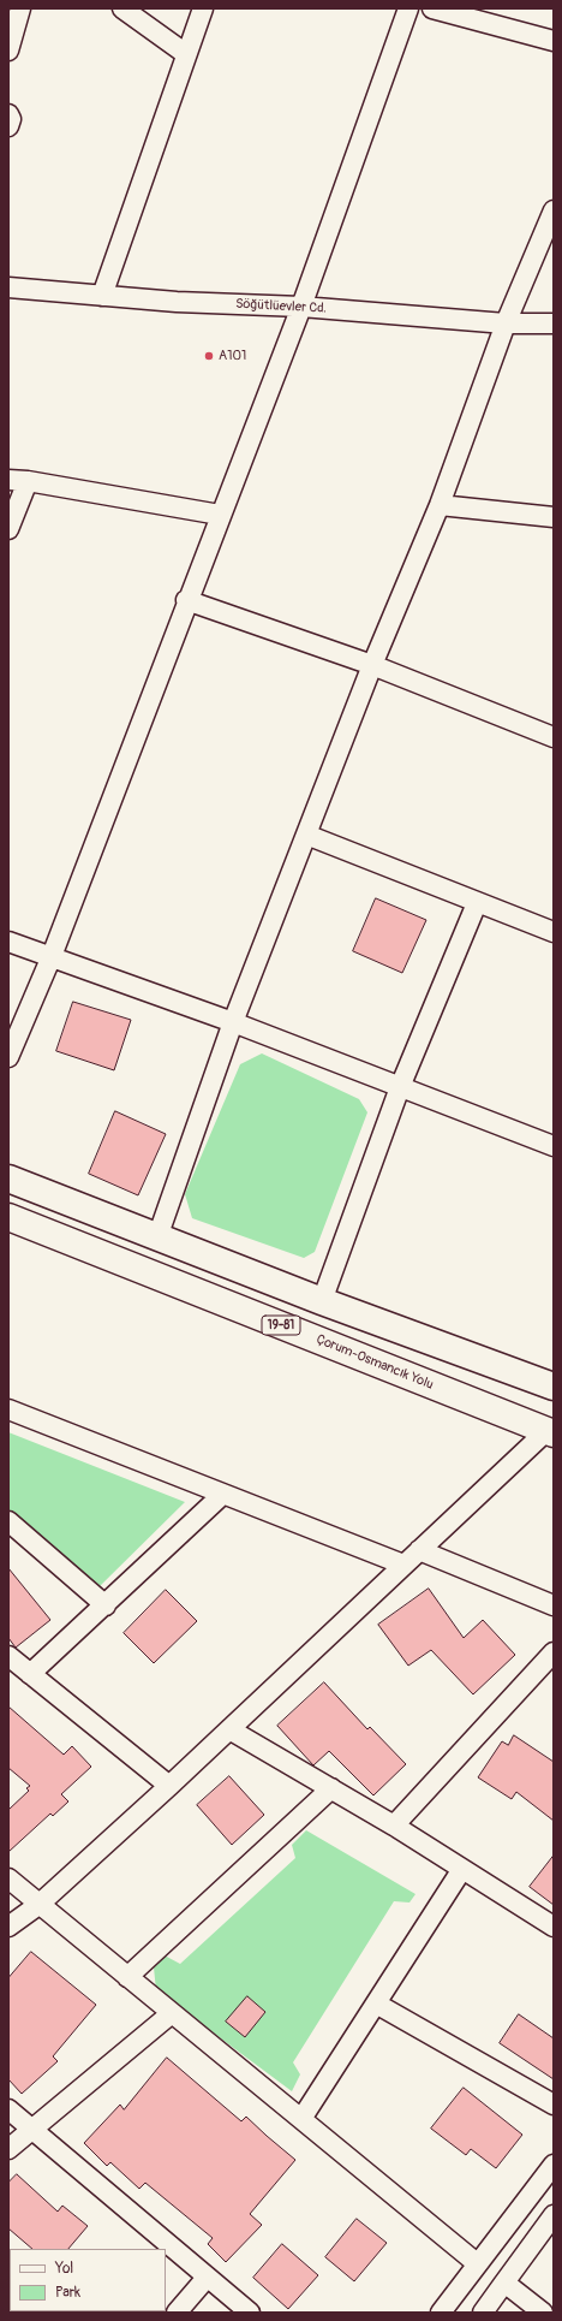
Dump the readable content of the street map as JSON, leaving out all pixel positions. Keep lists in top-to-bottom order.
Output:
{
  "streets": {
    "highway": ["19-81", "Çorum-Osmancık Yolu"],
    "street": ["Söğütlüevler Cd."]
  },
  "places": ["A101"],
  "legend": ["Yol", "Park"]
}
